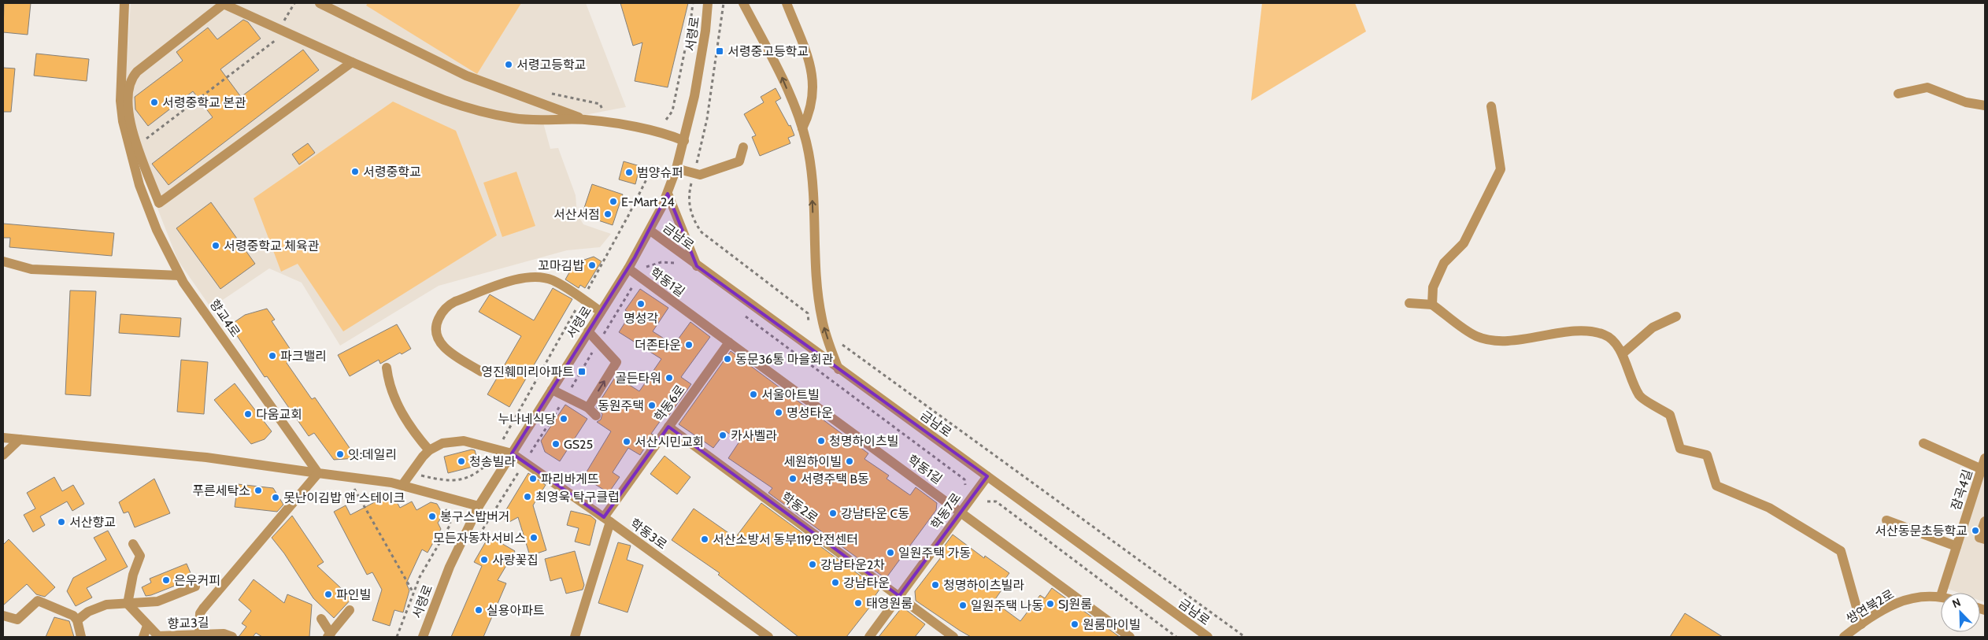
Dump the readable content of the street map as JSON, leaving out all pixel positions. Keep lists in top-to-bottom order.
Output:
{
  "streets": {
    "street": [
      "서령로",
      "금남로",
      "학동1길",
      "향교4로",
      "학동6로",
      "잠곡4길",
      "학동2로",
      "학동7로",
      "학동3로",
      "쌍연북2로",
      "향교3길"
    ]
  },
  "crossings": [
    ["서령로", "금남로"],
    ["서령로", "학동1길"],
    ["서령로", "학동3로"],
    ["금남로", "학동7로"],
    ["학동1길", "학동6로"],
    ["학동1길", "학동7로"],
    ["학동6로", "학동2로"],
    ["학동6로", "학동3로"],
    ["학동2로", "학동7로"]
  ],
  "places": {
    "transit": ["서령중고등학교", "영진훼미리아파트"],
    "other": [
      "서령고등학교",
      "서령중학교 본관",
      "서령중학교",
      "범양슈퍼",
      "E-Mart 24",
      "서산서점",
      "서령중학교 체육관",
      "꼬마김밥",
      "명성각",
      "더존타운",
      "파크밸리",
      "동문36통 마을회관",
      "골든타워",
      "서울아트빌",
      "동원주택",
      "명성타운",
      "다움교회",
      "누나네식당",
      "카사벨라",
      "청명하이츠빌",
      "서산시민교회",
      "GS25",
      "잇:데일리",
      "청송빌라",
      "세원하이빌",
      "파리바게뜨",
      "서령주택 B동",
      "푸른세탁소",
      "최영욱 탁구클럽",
      "못난이김밥 앤 스테이크",
      "강남타운 C동",
      "봉구스밥버거",
      "서산향교",
      "서산동문초등학교",
      "모든자동차서비스",
      "서산소방서 동부119안전센터",
      "일원주택 가동",
      "사랑꽃집",
      "강남타운2차",
      "은우커피",
      "강남타운",
      "청명하이츠빌라",
      "파인빌",
      "태영원룸",
      "SJ원룸",
      "일원주택 나동",
      "실용아파트",
      "원룸마이빌"
    ]
  },
  "north": "top left"
}
